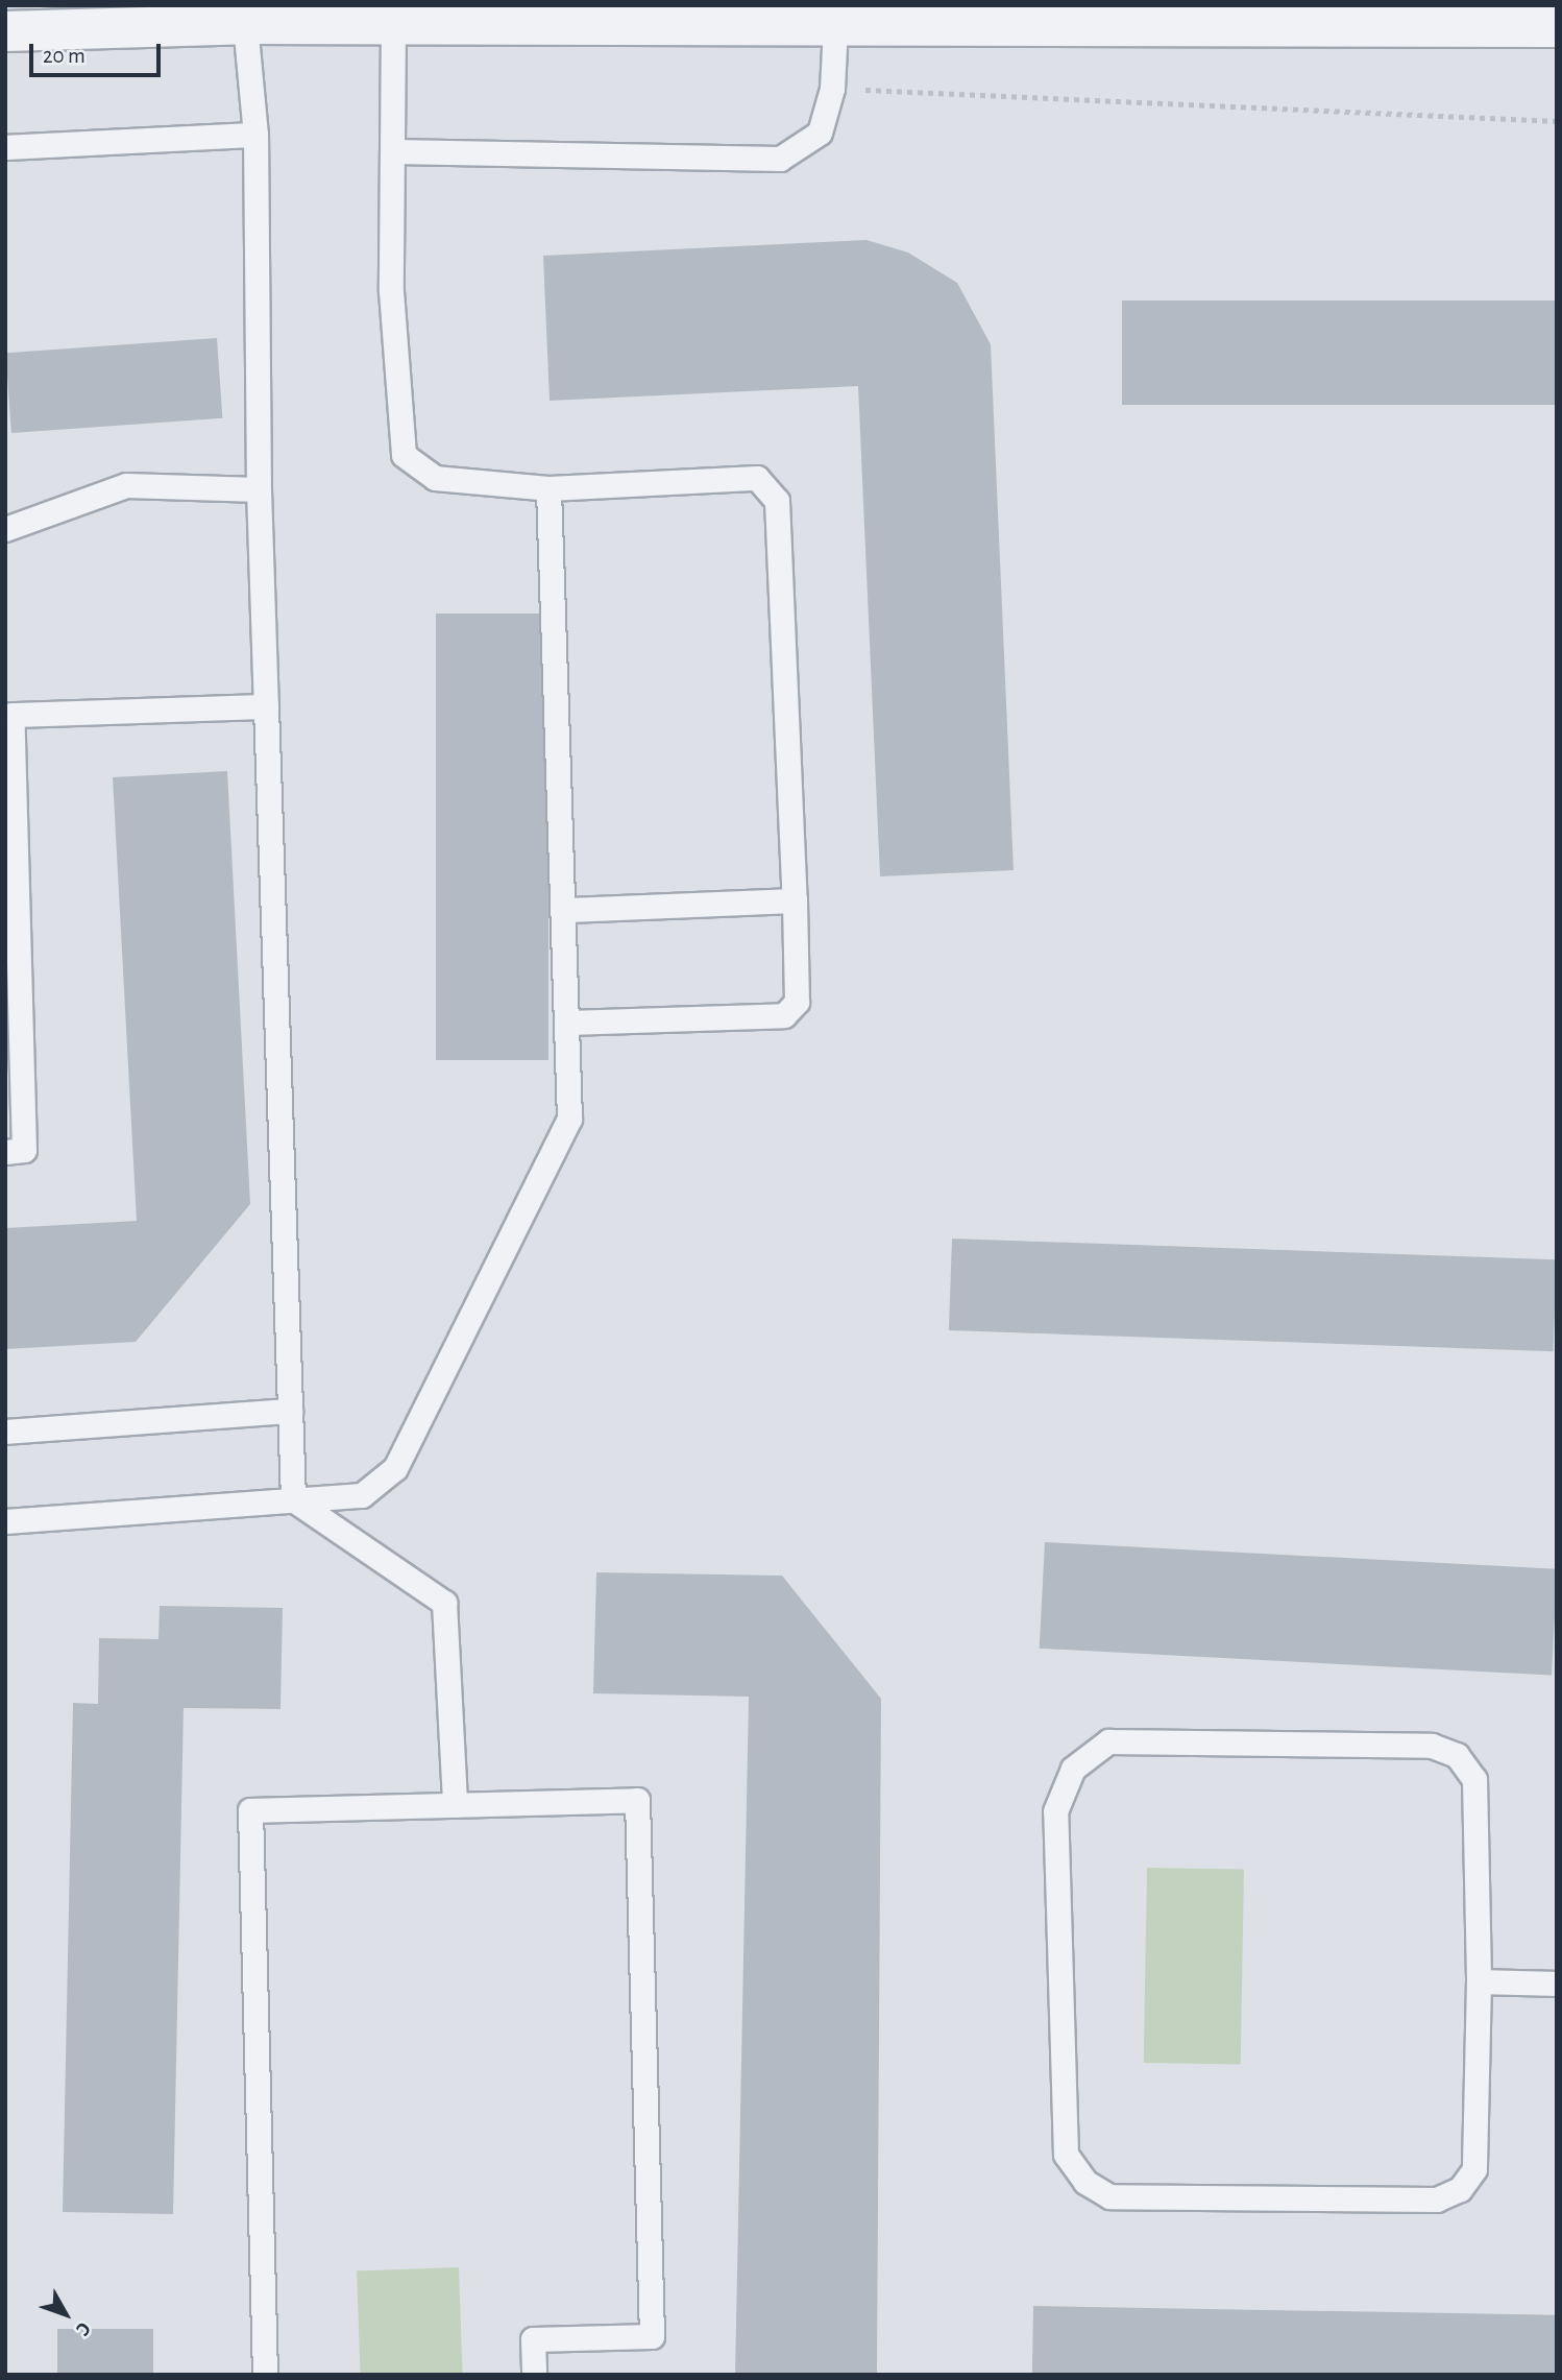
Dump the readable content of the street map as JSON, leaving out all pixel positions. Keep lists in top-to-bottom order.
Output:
{
  "scale_bar": "20 m",
  "north": "bottom right"
}
